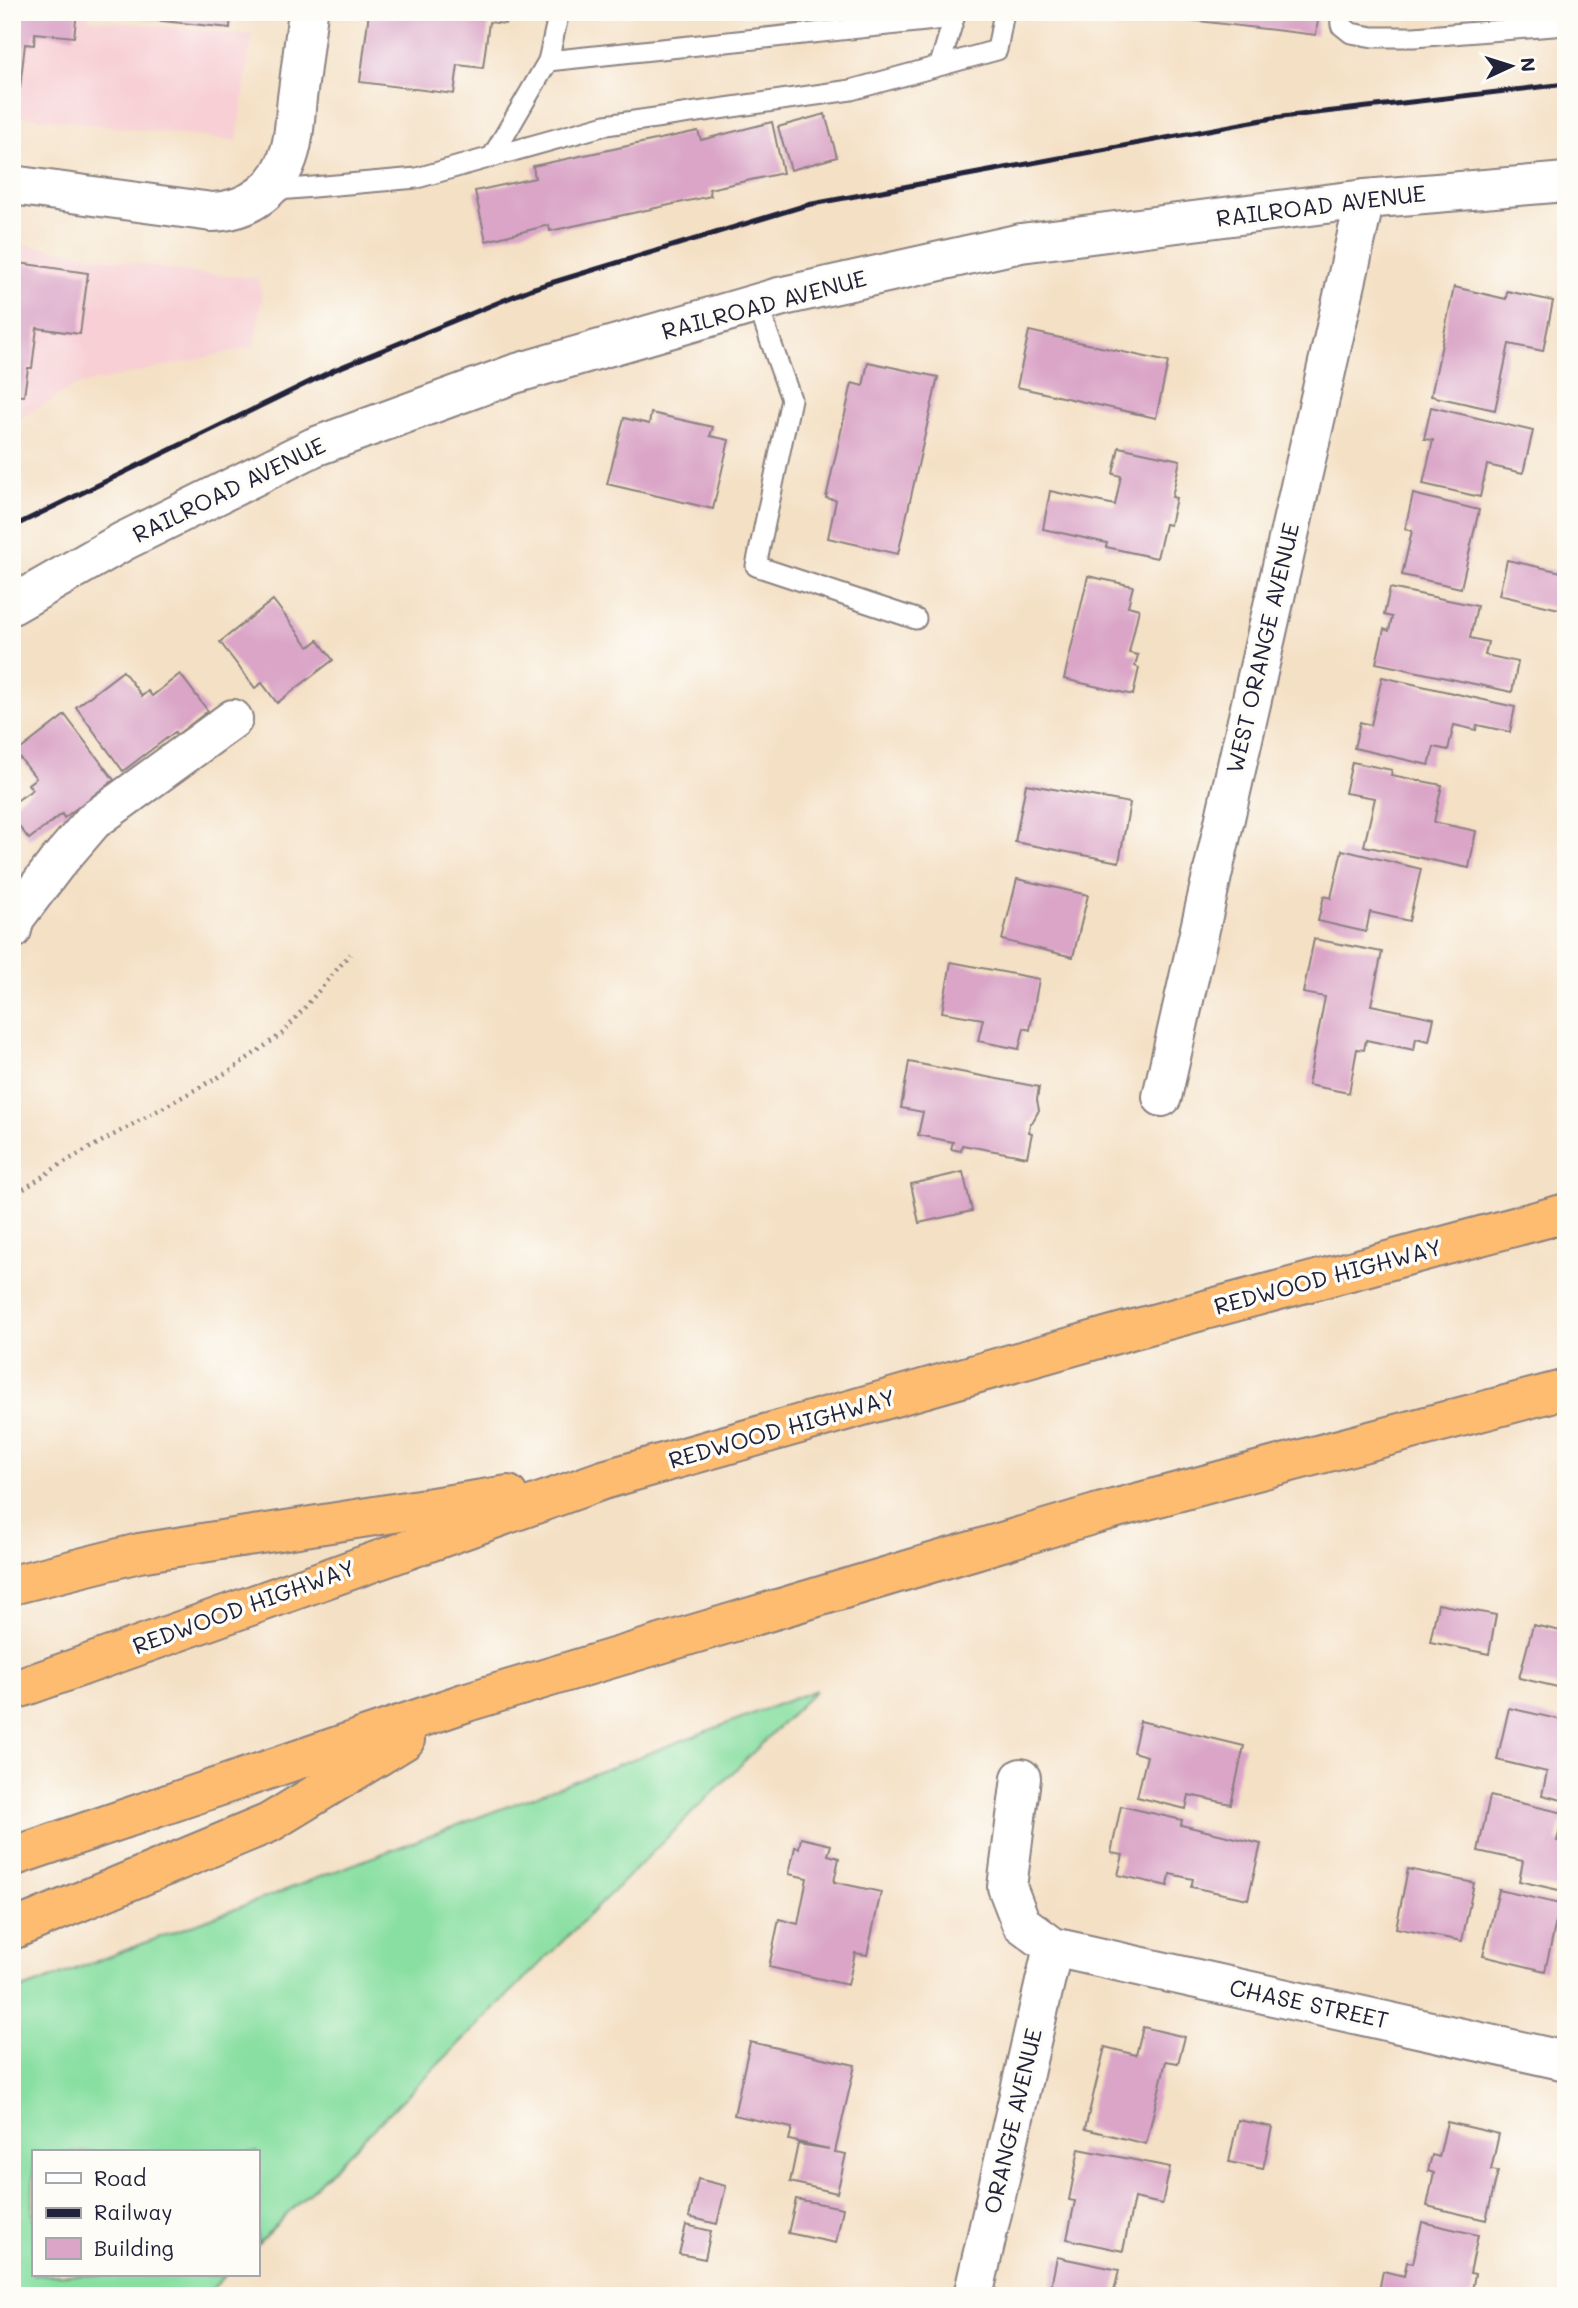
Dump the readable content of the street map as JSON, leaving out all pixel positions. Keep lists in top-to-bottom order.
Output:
{
  "streets": {
    "highway": ["REDWOOD HIGHWAY"],
    "street": [
      "RAILROAD AVENUE",
      "WEST ORANGE AVENUE",
      "CHASE STREET",
      "ORANGE AVENUE"
    ]
  },
  "crossings": [
    ["RAILROAD AVENUE", "WEST ORANGE AVENUE"],
    ["CHASE STREET", "ORANGE AVENUE"]
  ],
  "legend": ["Road", "Railway", "Building"],
  "north": "right"
}
